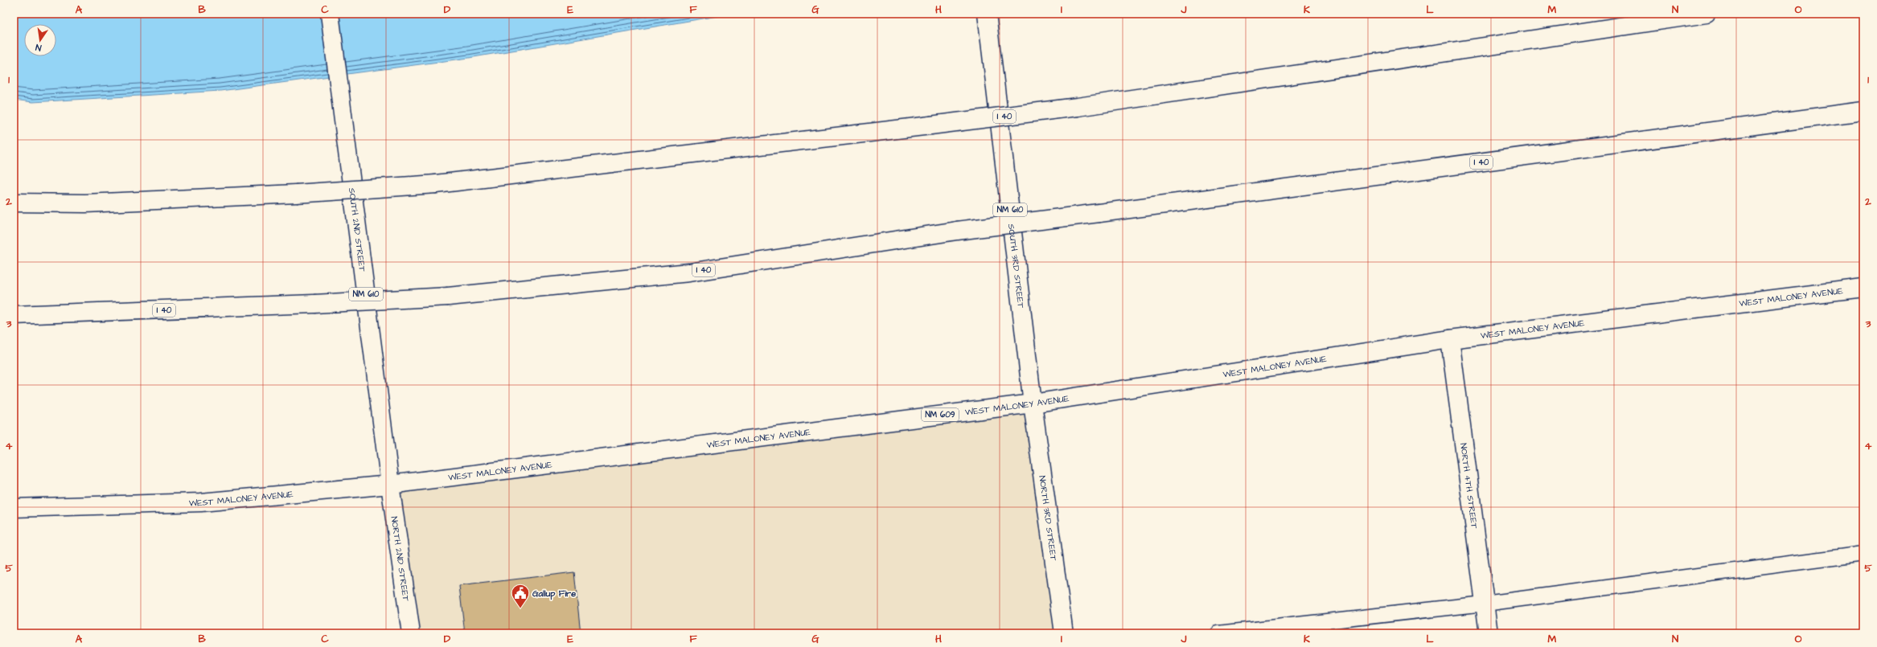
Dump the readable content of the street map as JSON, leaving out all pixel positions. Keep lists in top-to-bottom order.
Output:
{
  "streets": {
    "main road": [
      "I 40",
      "NM 610",
      "SOUTH 2ND STREET",
      "SOUTH 3RD STREET",
      "WEST MALONEY AVENUE",
      "NM 609",
      "NORTH 4TH STREET",
      "NORTH 3RD STREET",
      "NORTH 2ND STREET"
    ]
  },
  "crossings": [
    ["SOUTH 2ND STREET", "WEST MALONEY AVENUE"],
    ["SOUTH 2ND STREET", "NORTH 2ND STREET"],
    ["SOUTH 3RD STREET", "WEST MALONEY AVENUE"],
    ["SOUTH 3RD STREET", "NORTH 3RD STREET"],
    ["WEST MALONEY AVENUE", "NORTH 4TH STREET"],
    ["WEST MALONEY AVENUE", "NORTH 3RD STREET"],
    ["WEST MALONEY AVENUE", "NORTH 2ND STREET"]
  ],
  "places": {
    "public building": ["Gallup Fire"]
  },
  "north": "bottom",
  "grid": {
    "columns": [
      "A",
      "B",
      "C",
      "D",
      "E",
      "F",
      "G",
      "H",
      "I",
      "J",
      "K",
      "L",
      "M",
      "N",
      "O"
    ],
    "rows": [
      "1",
      "2",
      "3",
      "4",
      "5"
    ]
  }
}
